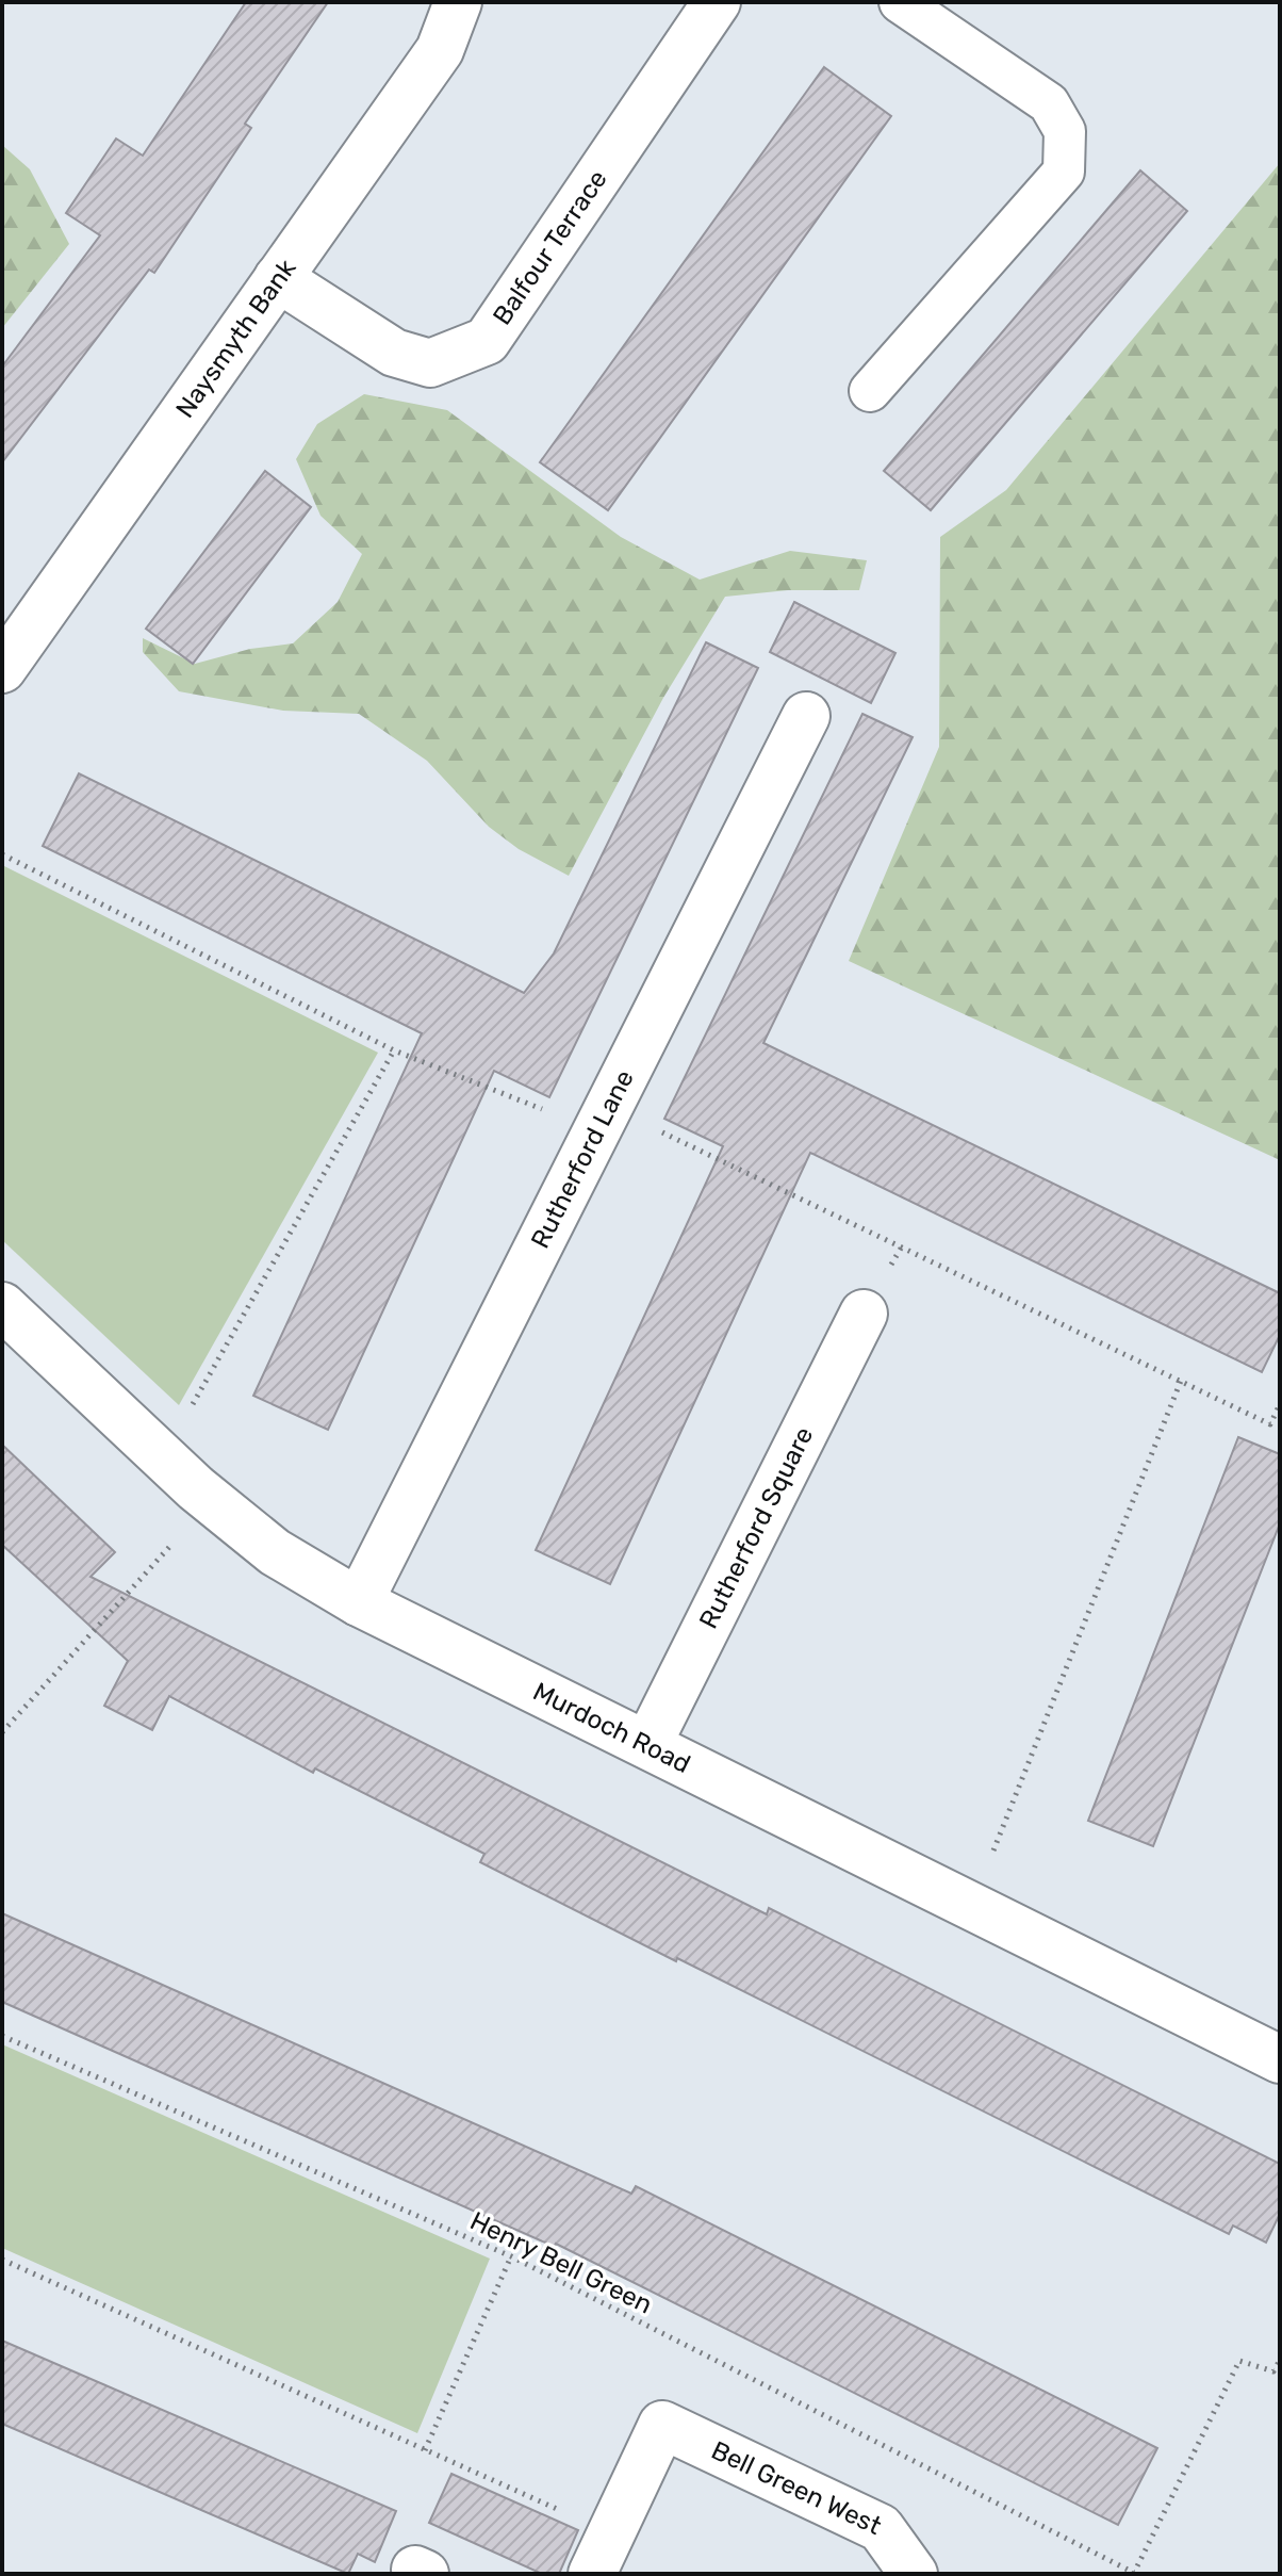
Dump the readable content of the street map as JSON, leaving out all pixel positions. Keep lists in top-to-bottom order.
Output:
{
  "streets": {
    "street": [
      "Balfour Terrace",
      "Naysmyth Bank",
      "Rutherford Lane",
      "Rutherford Square",
      "Murdoch Road",
      "Bell Green West"
    ],
    "path": ["Henry Bell Green"]
  },
  "crossings": [
    ["Balfour Terrace", "Naysmyth Bank"],
    ["Rutherford Lane", "Murdoch Road"],
    ["Rutherford Square", "Murdoch Road"]
  ]
}
